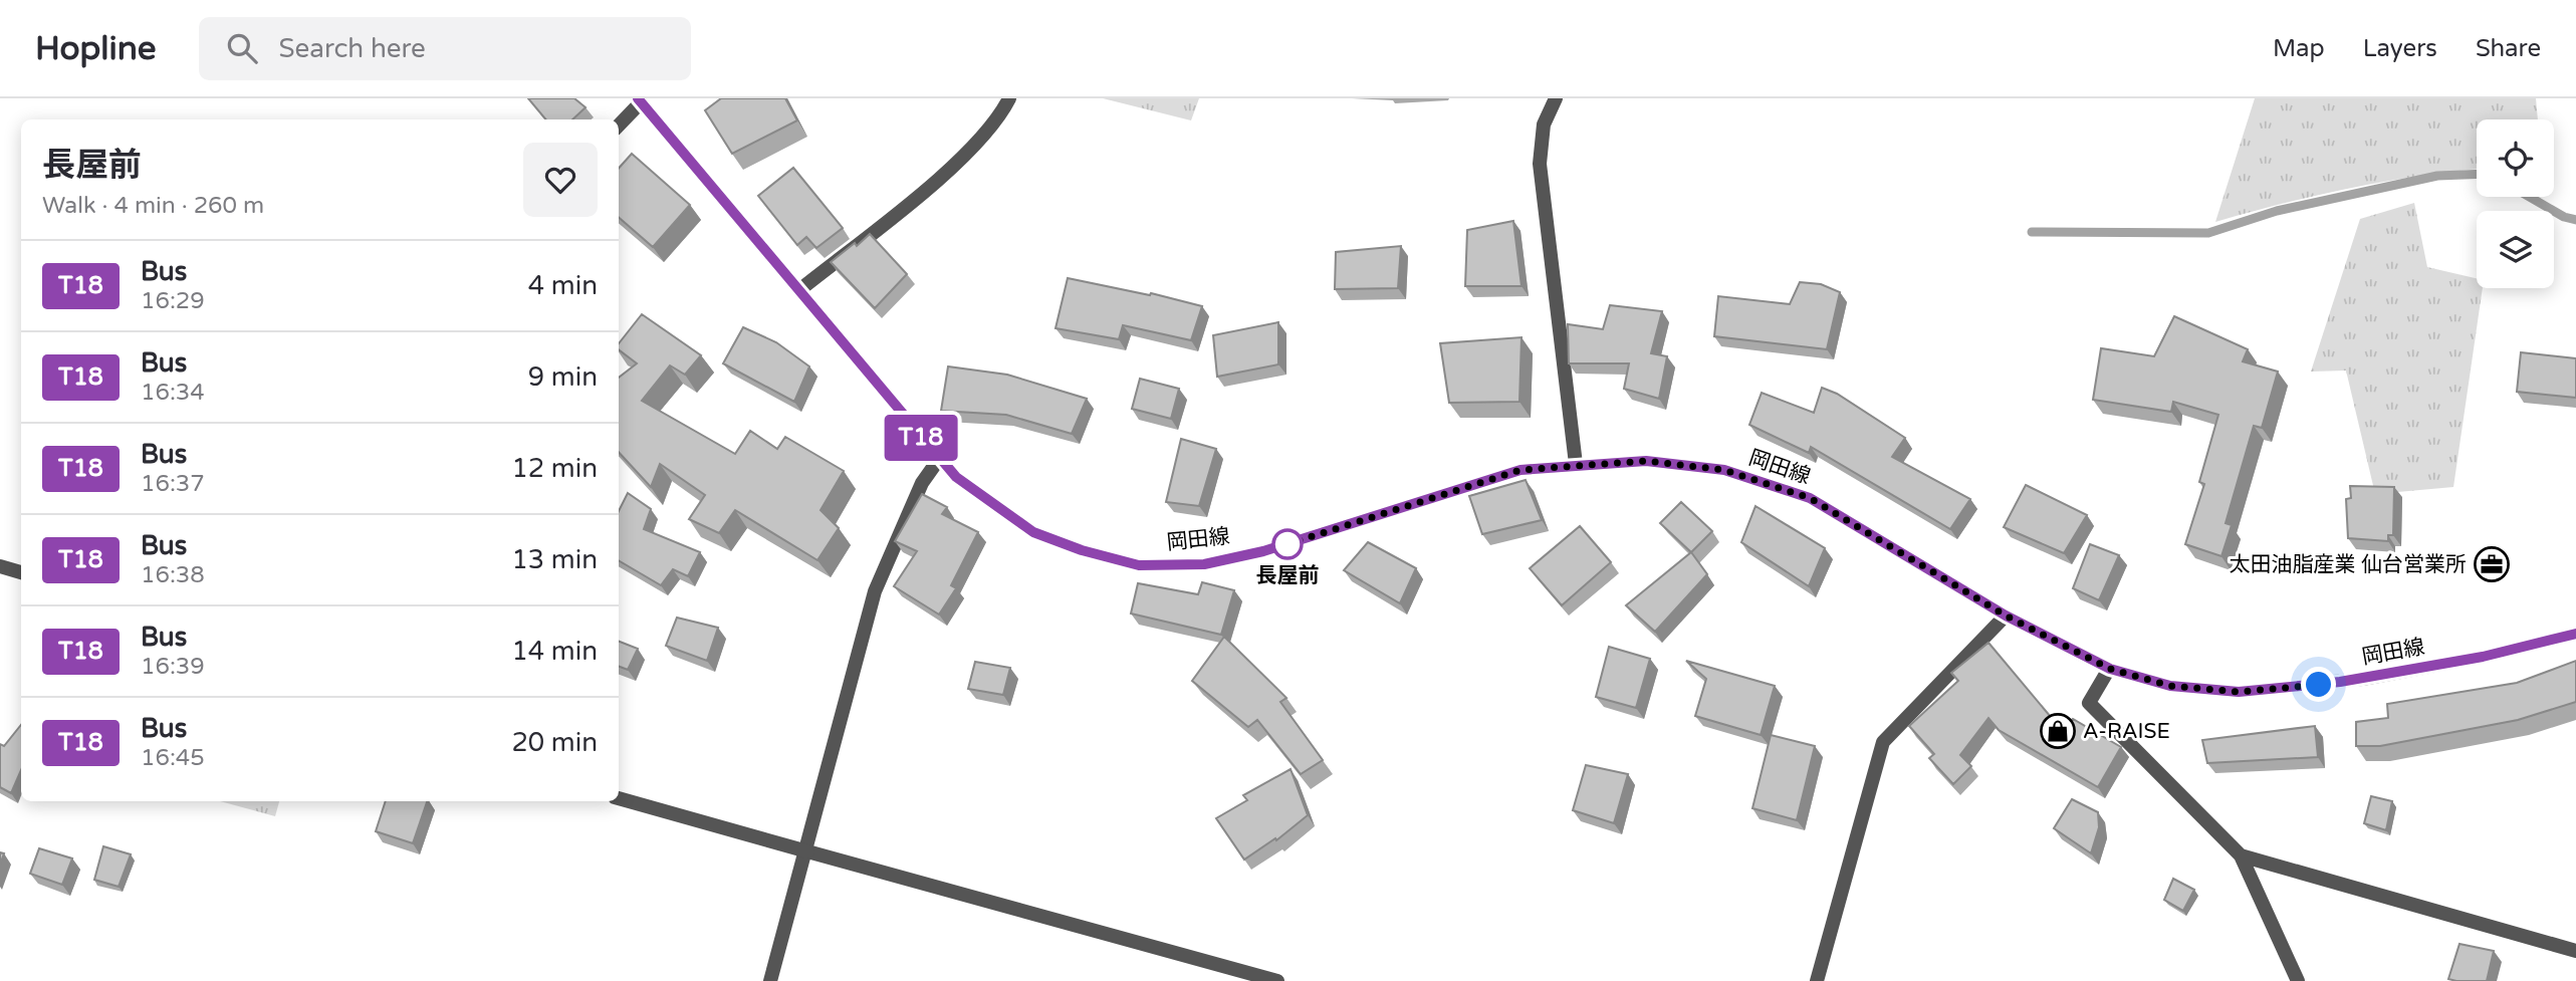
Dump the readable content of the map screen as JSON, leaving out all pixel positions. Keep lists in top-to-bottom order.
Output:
{
  "streets": {
    "street": ["岡田線"]
  },
  "places": {
    "other": ["長屋前"],
    "office": ["太田油脂産業 仙台営業所"],
    "shop": ["A-RAISE"]
  },
  "lines": ["bus line T18"],
  "page": {
    "header": "Hopline",
    "search": "Search here",
    "nav": ["Map", "Layers", "Share"],
    "on_map": "T18",
    "heading": ["長屋前", "Walk · 4 min · 260 m"],
    "list": [
      {
        "mark": "T18",
        "name": "Bus",
        "note": "16:29",
        "value": "4 min"
      },
      {
        "mark": "T18",
        "name": "Bus",
        "note": "16:34",
        "value": "9 min"
      },
      {
        "mark": "T18",
        "name": "Bus",
        "note": "16:37",
        "value": "12 min"
      },
      {
        "mark": "T18",
        "name": "Bus",
        "note": "16:38",
        "value": "13 min"
      },
      {
        "mark": "T18",
        "name": "Bus",
        "note": "16:39",
        "value": "14 min"
      },
      {
        "mark": "T18",
        "name": "Bus",
        "note": "16:45",
        "value": "20 min"
      }
    ]
  }
}
